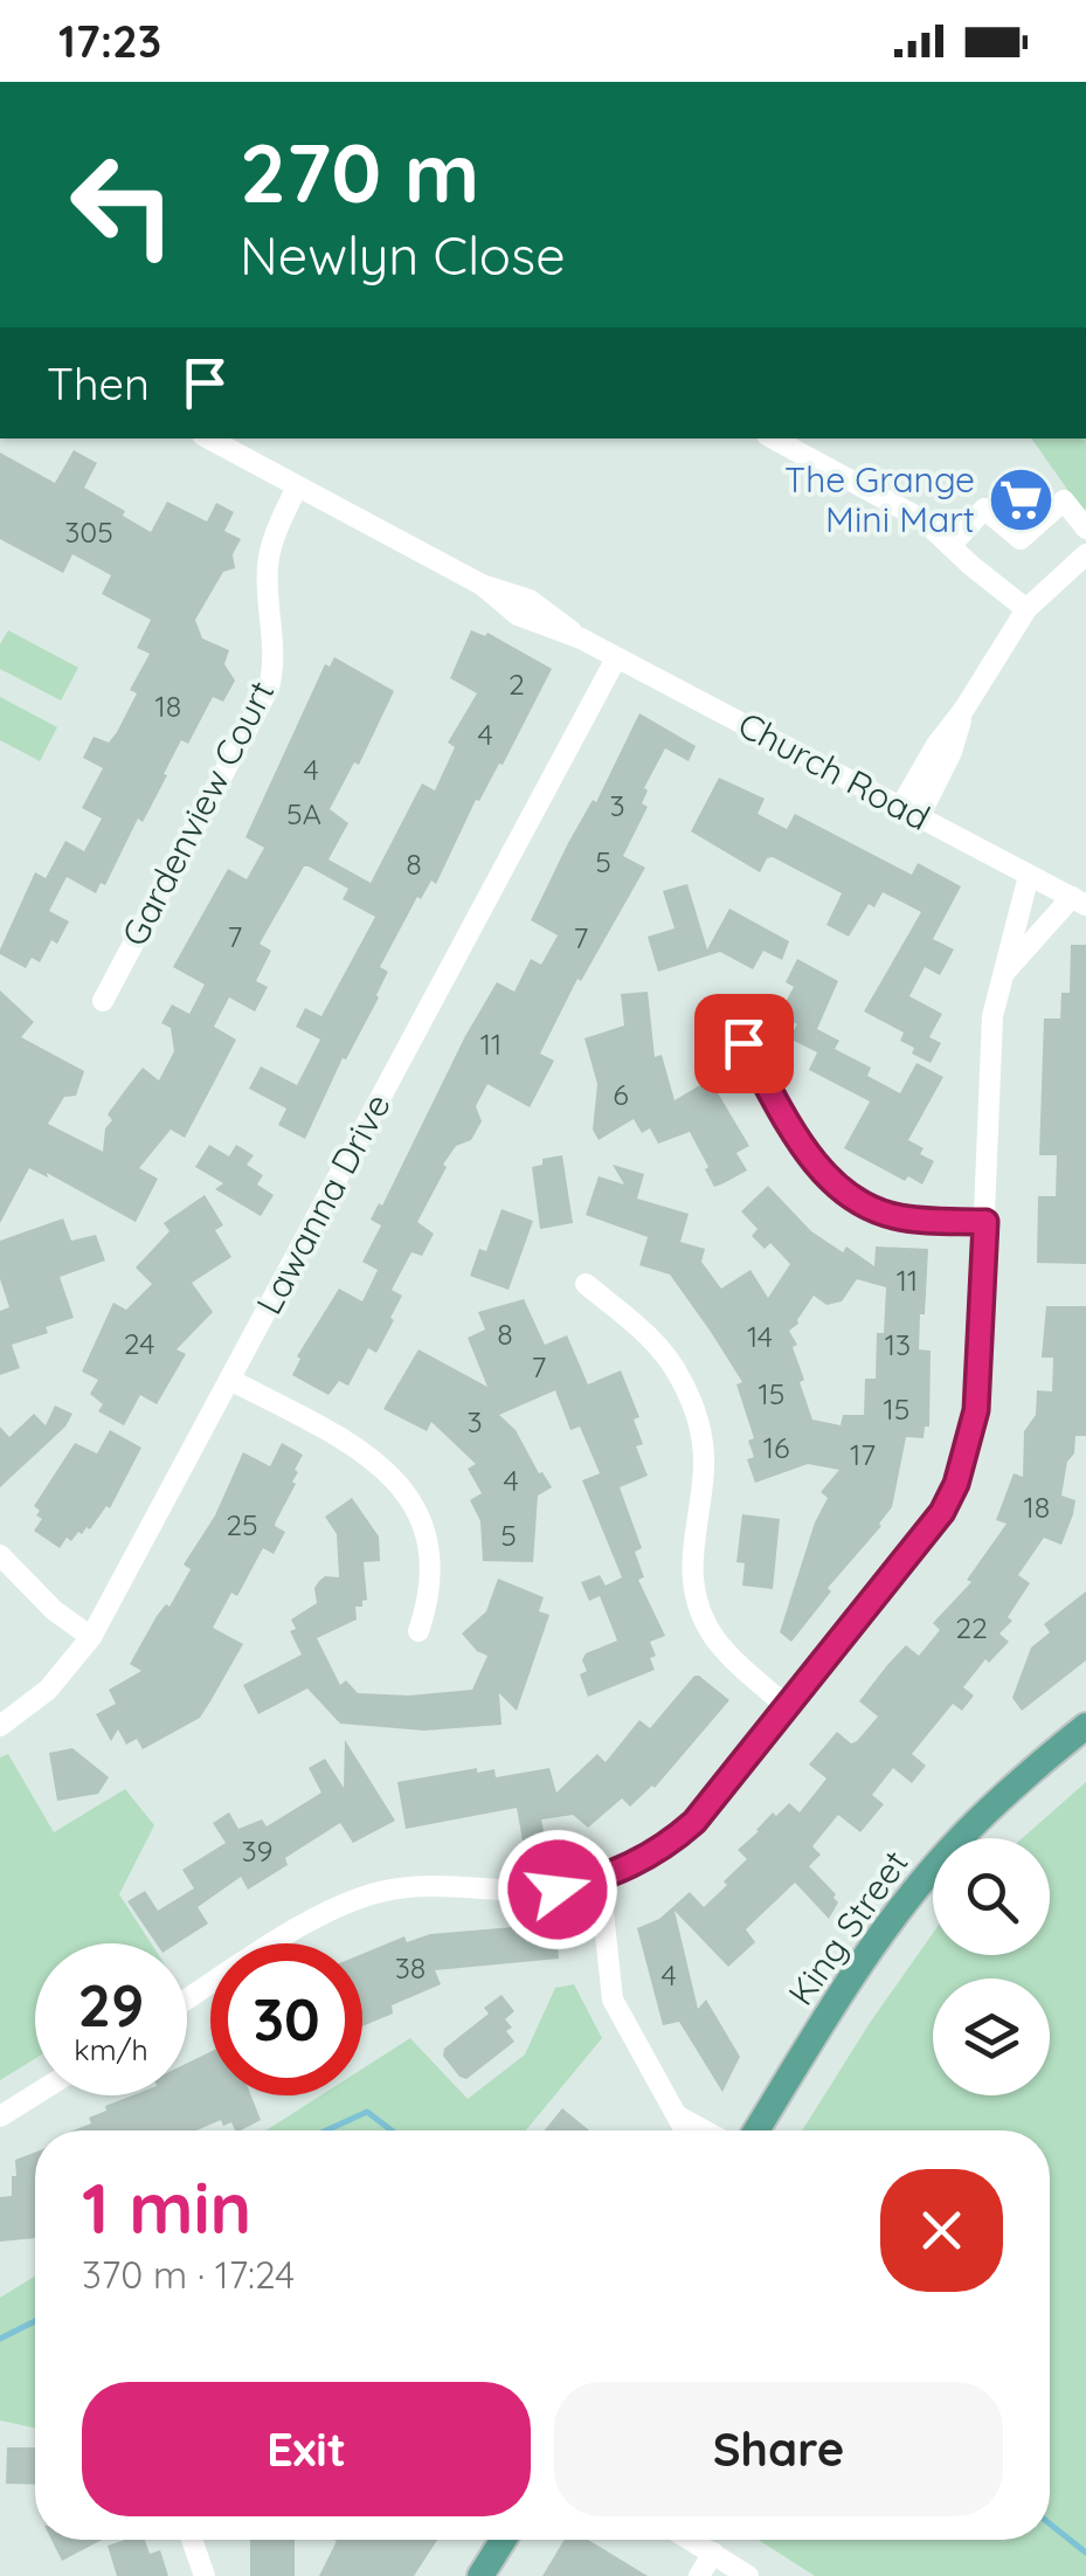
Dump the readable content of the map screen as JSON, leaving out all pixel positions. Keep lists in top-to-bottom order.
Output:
{
  "streets": {
    "main road": ["King Street"],
    "street": ["Church Road", "Gardenview Court", "Lawanna Drive"]
  },
  "crossings": [
    ["Church Road", "Gardenview Court"],
    ["Church Road", "Lawanna Drive"]
  ],
  "places": {
    "supermarket": ["The Grange Mini Mart"]
  },
  "house_numbers": [
    "305",
    "2",
    "18",
    "4",
    "4",
    "3",
    "5A",
    "5",
    "8",
    "7",
    "7",
    "11",
    "6",
    "11",
    "8",
    "14",
    "24",
    "13",
    "7",
    "15",
    "15",
    "3",
    "16",
    "17",
    "4",
    "18",
    "25",
    "5",
    "22",
    "39",
    "38",
    "4"
  ],
  "page": {
    "status": "17:23",
    "turn": ["270 m", "Newlyn Close"],
    "then": "Then",
    "speed": "29 km/h",
    "limit": "30",
    "heading": ["1 min", "370 m · 17:24"],
    "buttons": ["Exit", "Share"]
  }
}
